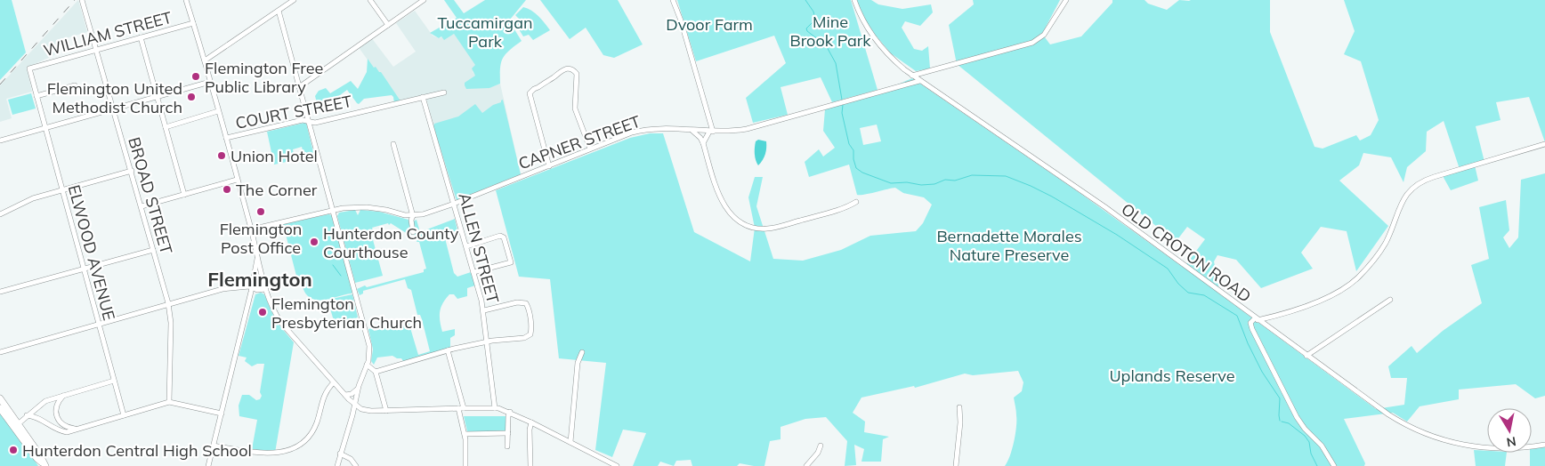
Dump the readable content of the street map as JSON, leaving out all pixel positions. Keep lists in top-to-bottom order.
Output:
{
  "streets": {
    "street": [
      "WILLIAM STREET",
      "COURT STREET",
      "CAPNER STREET",
      "BROAD STREET",
      "ALLEN STREET",
      "ELWOOD AVENUE",
      "OLD CROTON ROAD"
    ]
  },
  "crossings": [
    ["WILLIAM STREET", "BROAD STREET"],
    ["WILLIAM STREET", "ELWOOD AVENUE"],
    ["COURT STREET", "ALLEN STREET"],
    ["CAPNER STREET", "ALLEN STREET"],
    ["CAPNER STREET", "OLD CROTON ROAD"]
  ],
  "districts": ["Flemington"],
  "parks": [
    "Mine Brook Park",
    "Tuccamirgan Park",
    "Dvoor Farm",
    "Bernadette Morales Nature Preserve",
    "Uplands Reserve"
  ],
  "places": [
    "Flemington Free Public Library",
    "Flemington United Methodist Church",
    "Union Hotel",
    "The Corner",
    "Flemington Post Office",
    "Hunterdon County Courthouse",
    "Flemington Presbyterian Church",
    "Hunterdon Central High School"
  ],
  "north": "bottom"
}
